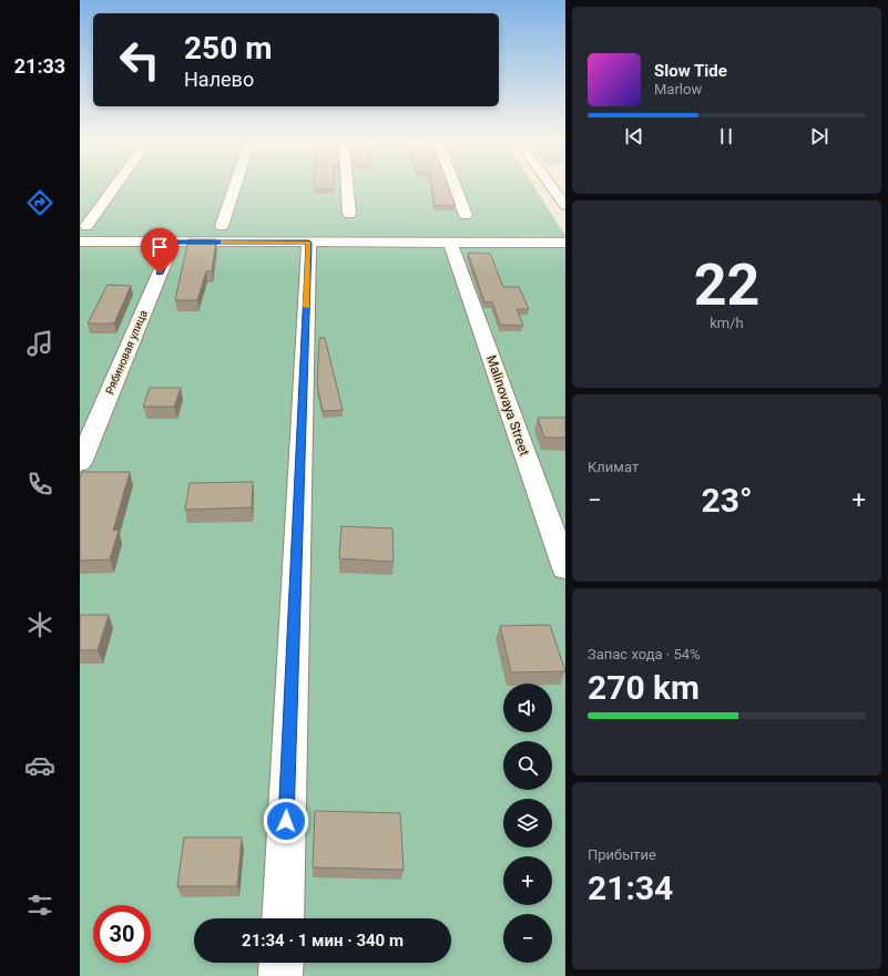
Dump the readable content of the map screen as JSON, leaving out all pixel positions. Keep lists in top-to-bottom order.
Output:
{
  "streets": {
    "street": ["Рябиновая улица", "Malinovaya Street"]
  },
  "page": {
    "tabs": "21:33",
    "turn": ["250 m", "Налево"],
    "song": ["Slow Tide", "Marlow"],
    "tile": [
      ["22", "km/h"],
      "Климат",
      ["Запас хода · 54%", "270 km"],
      ["Прибытие", "21:34"]
    ],
    "heat": ["−", "23°", "+"],
    "map_buttons": ["+", "−"],
    "limit": "30",
    "trip": "21:34 · 1 мин · 340 m"
  }
}
